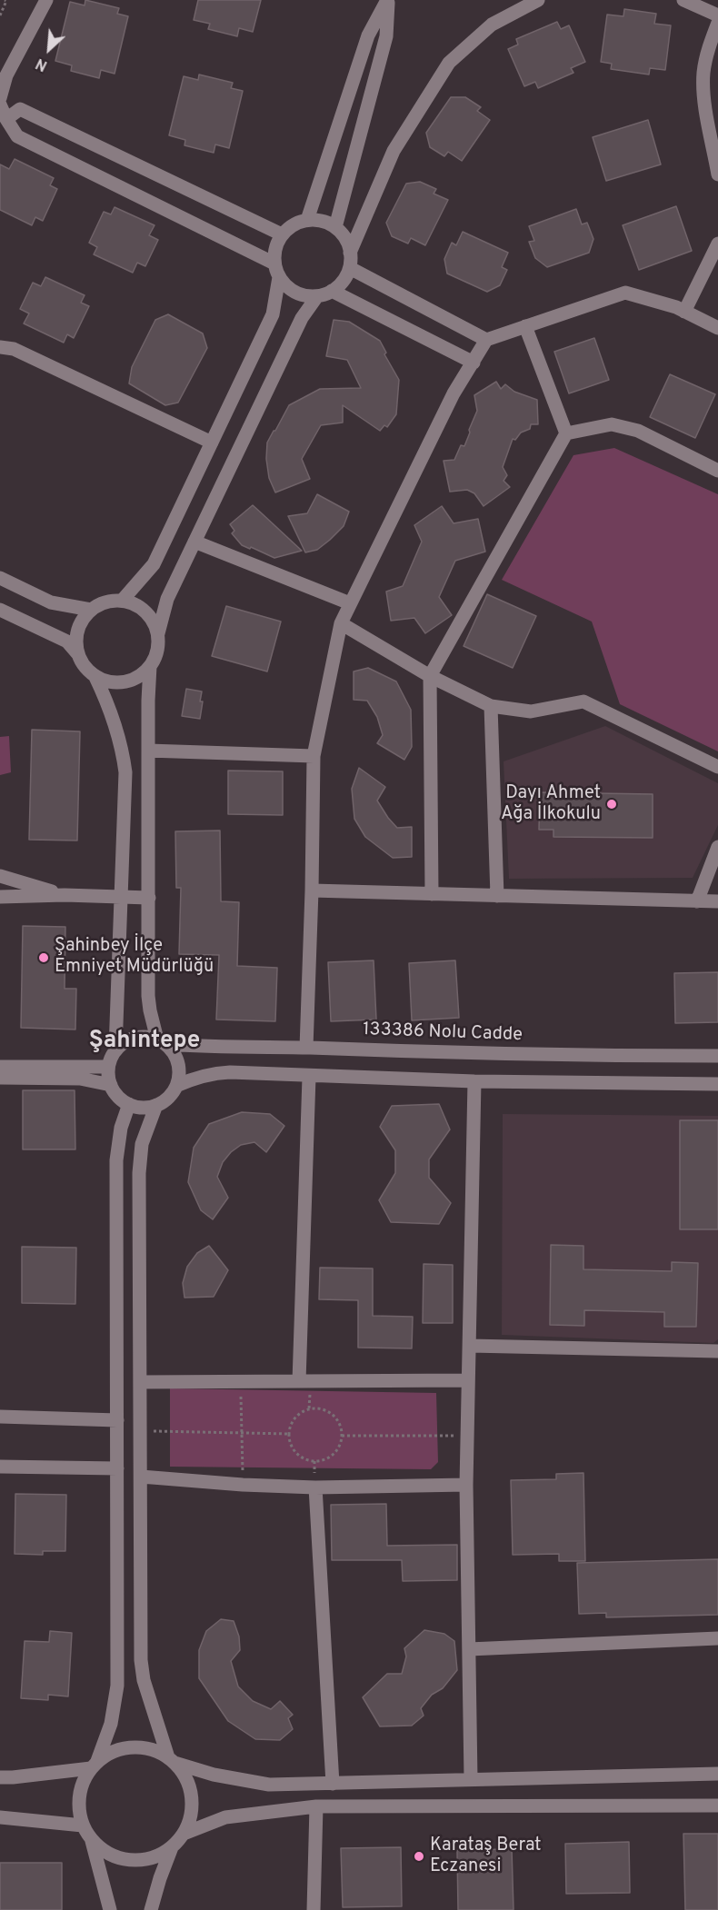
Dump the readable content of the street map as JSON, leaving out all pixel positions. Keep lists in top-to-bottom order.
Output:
{
  "streets": {
    "street": ["133386 Nolu Cadde"]
  },
  "districts": ["Şahintepe"],
  "places": ["Dayı Ahmet Ağa İlkokulu", "Şahinbey İlçe Emniyet Müdürlüğü", "Karataş Berat Eczanesi"],
  "north": "bottom left"
}
